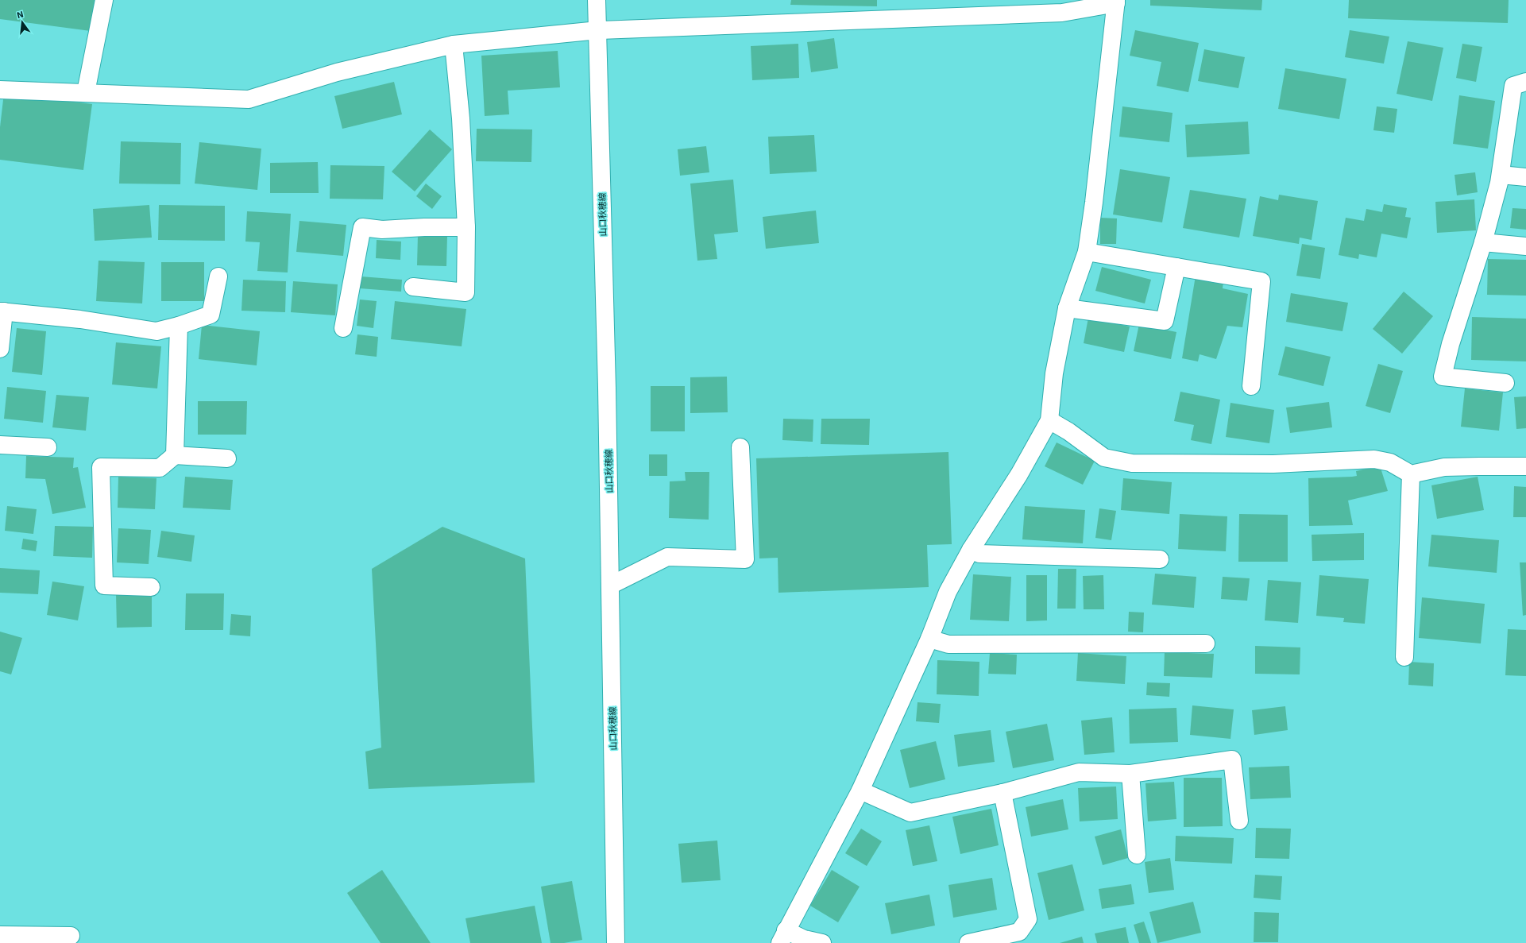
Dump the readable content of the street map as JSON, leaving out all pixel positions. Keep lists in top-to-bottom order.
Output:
{
  "streets": {
    "street": ["山口秋穂線"]
  },
  "north": "top"
}
